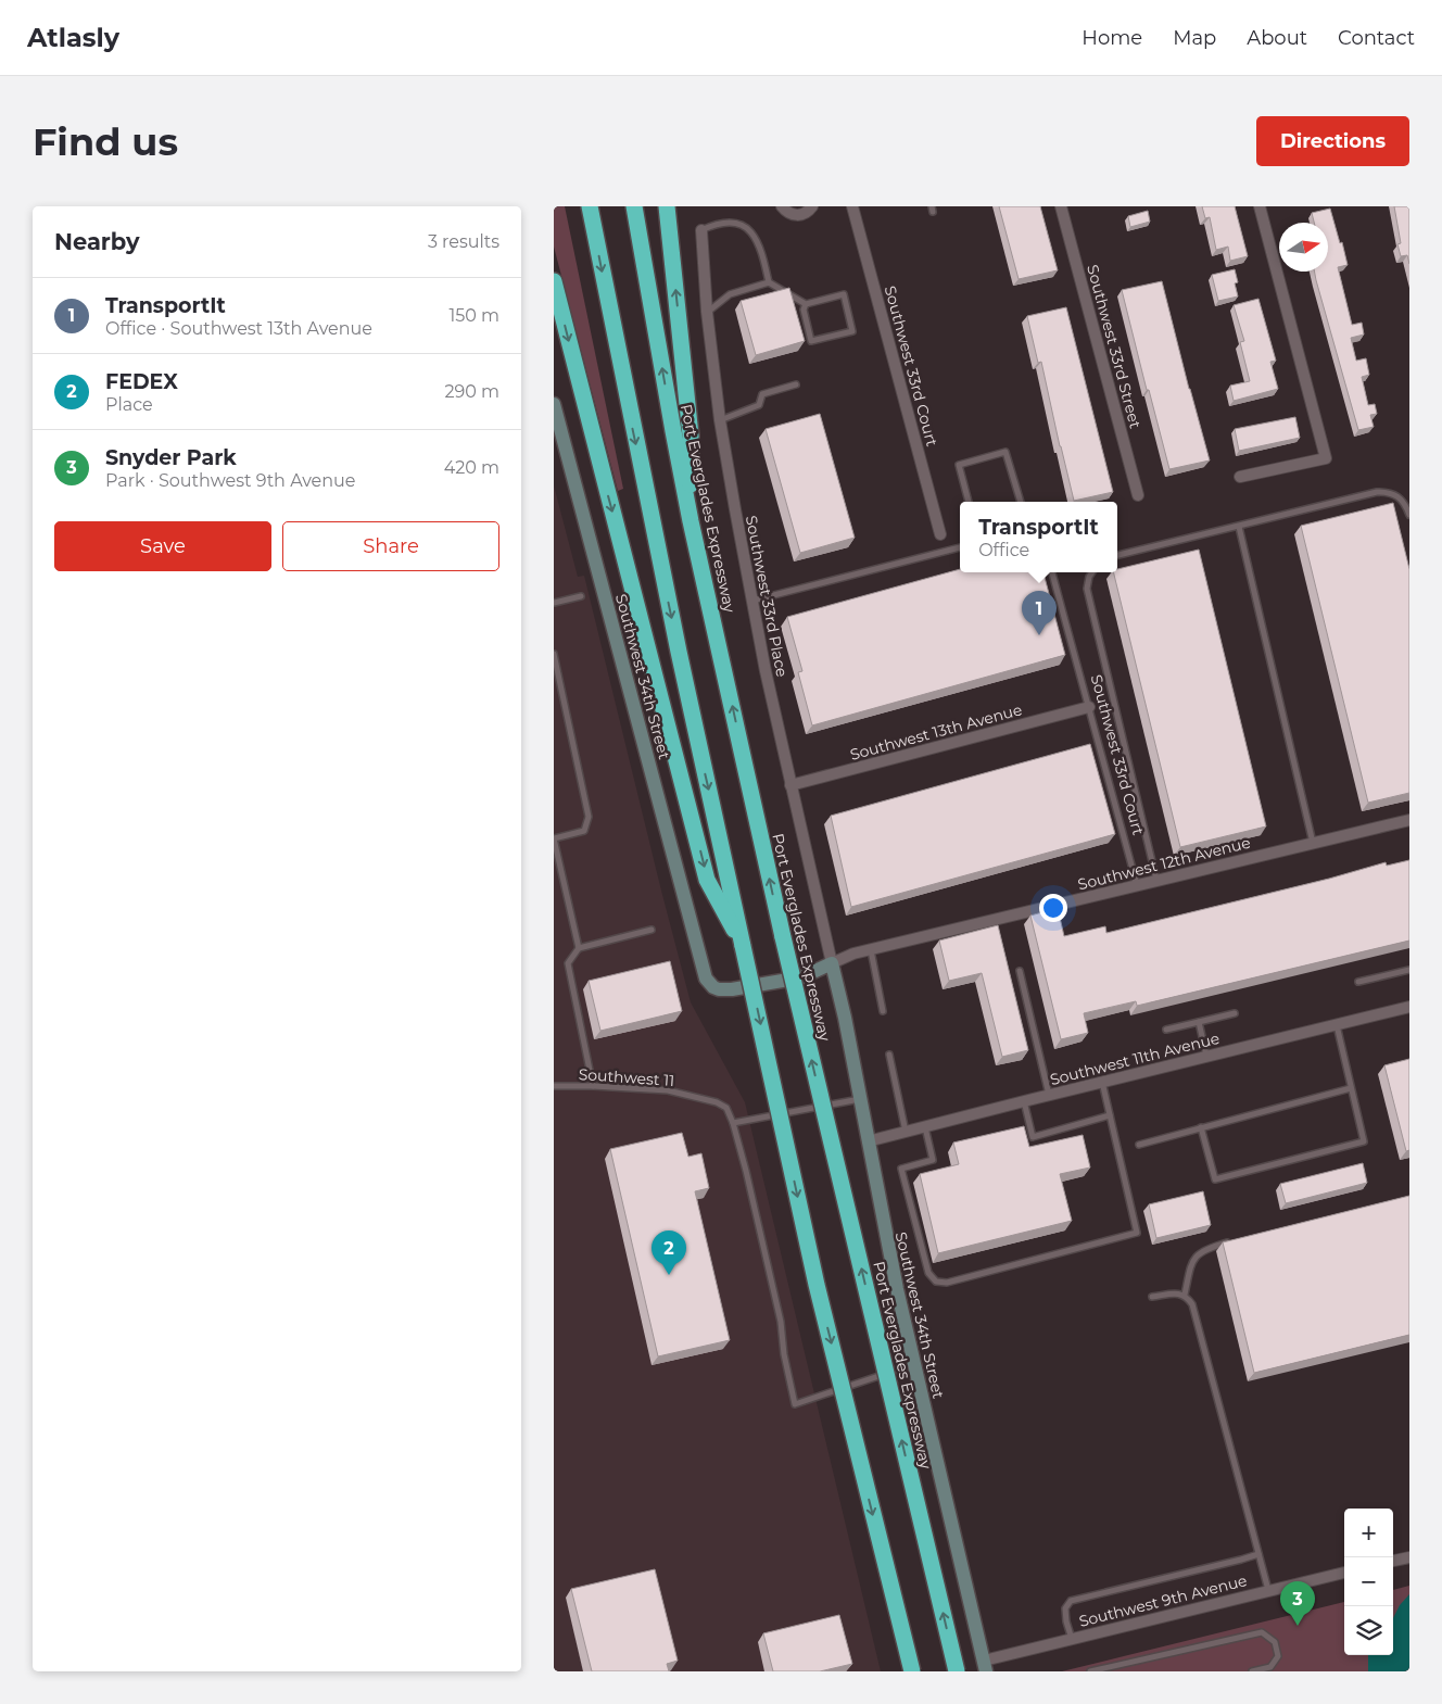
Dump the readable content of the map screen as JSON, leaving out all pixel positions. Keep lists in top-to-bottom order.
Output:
{
  "streets": {
    "highway": ["Port Everglades Expressway"],
    "street": [
      "Southwest 33rd Street",
      "Southwest 33rd Court",
      "Southwest 33rd Place",
      "Southwest 34th Street",
      "Southwest 13th Avenue",
      "Southwest 12th Avenue",
      "Southwest 11th Avenue",
      "Southwest 9th Avenue"
    ],
    "lane": ["Southwest 11"]
  },
  "crossings": [
    ["Southwest 33rd Court", "Southwest 13th Avenue"],
    ["Southwest 33rd Court", "Southwest 12th Avenue"],
    ["Southwest 33rd Place", "Southwest 34th Street"],
    ["Southwest 33rd Place", "Southwest 13th Avenue"],
    ["Southwest 33rd Place", "Southwest 12th Avenue"],
    ["Southwest 34th Street", "Southwest 12th Avenue"],
    ["Southwest 34th Street", "Southwest 11th Avenue"],
    ["Southwest 34th Street", "Southwest 9th Avenue"]
  ],
  "north": "right",
  "page": {
    "header": "Atlasly",
    "nav": [
      "Home",
      "Map",
      "About",
      "Contact"
    ],
    "buttons": [
      "Directions",
      ["Save", "Share"]
    ],
    "title": "Find us",
    "heading": ["Nearby", "3 results"],
    "list": [
      {
        "mark": "1",
        "name": "TransportIt",
        "note": "Office · Southwest 13th Avenue",
        "value": "150 m"
      },
      {
        "mark": "2",
        "name": "FEDEX",
        "note": "Place",
        "value": "290 m"
      },
      {
        "mark": "3",
        "name": "Snyder Park",
        "note": "Park · Southwest 9th Avenue",
        "value": "420 m"
      }
    ],
    "popup": ["TransportIt", "Office"],
    "pins": ["1", "2", "3"],
    "map_buttons": ["+", "−"]
  }
}
